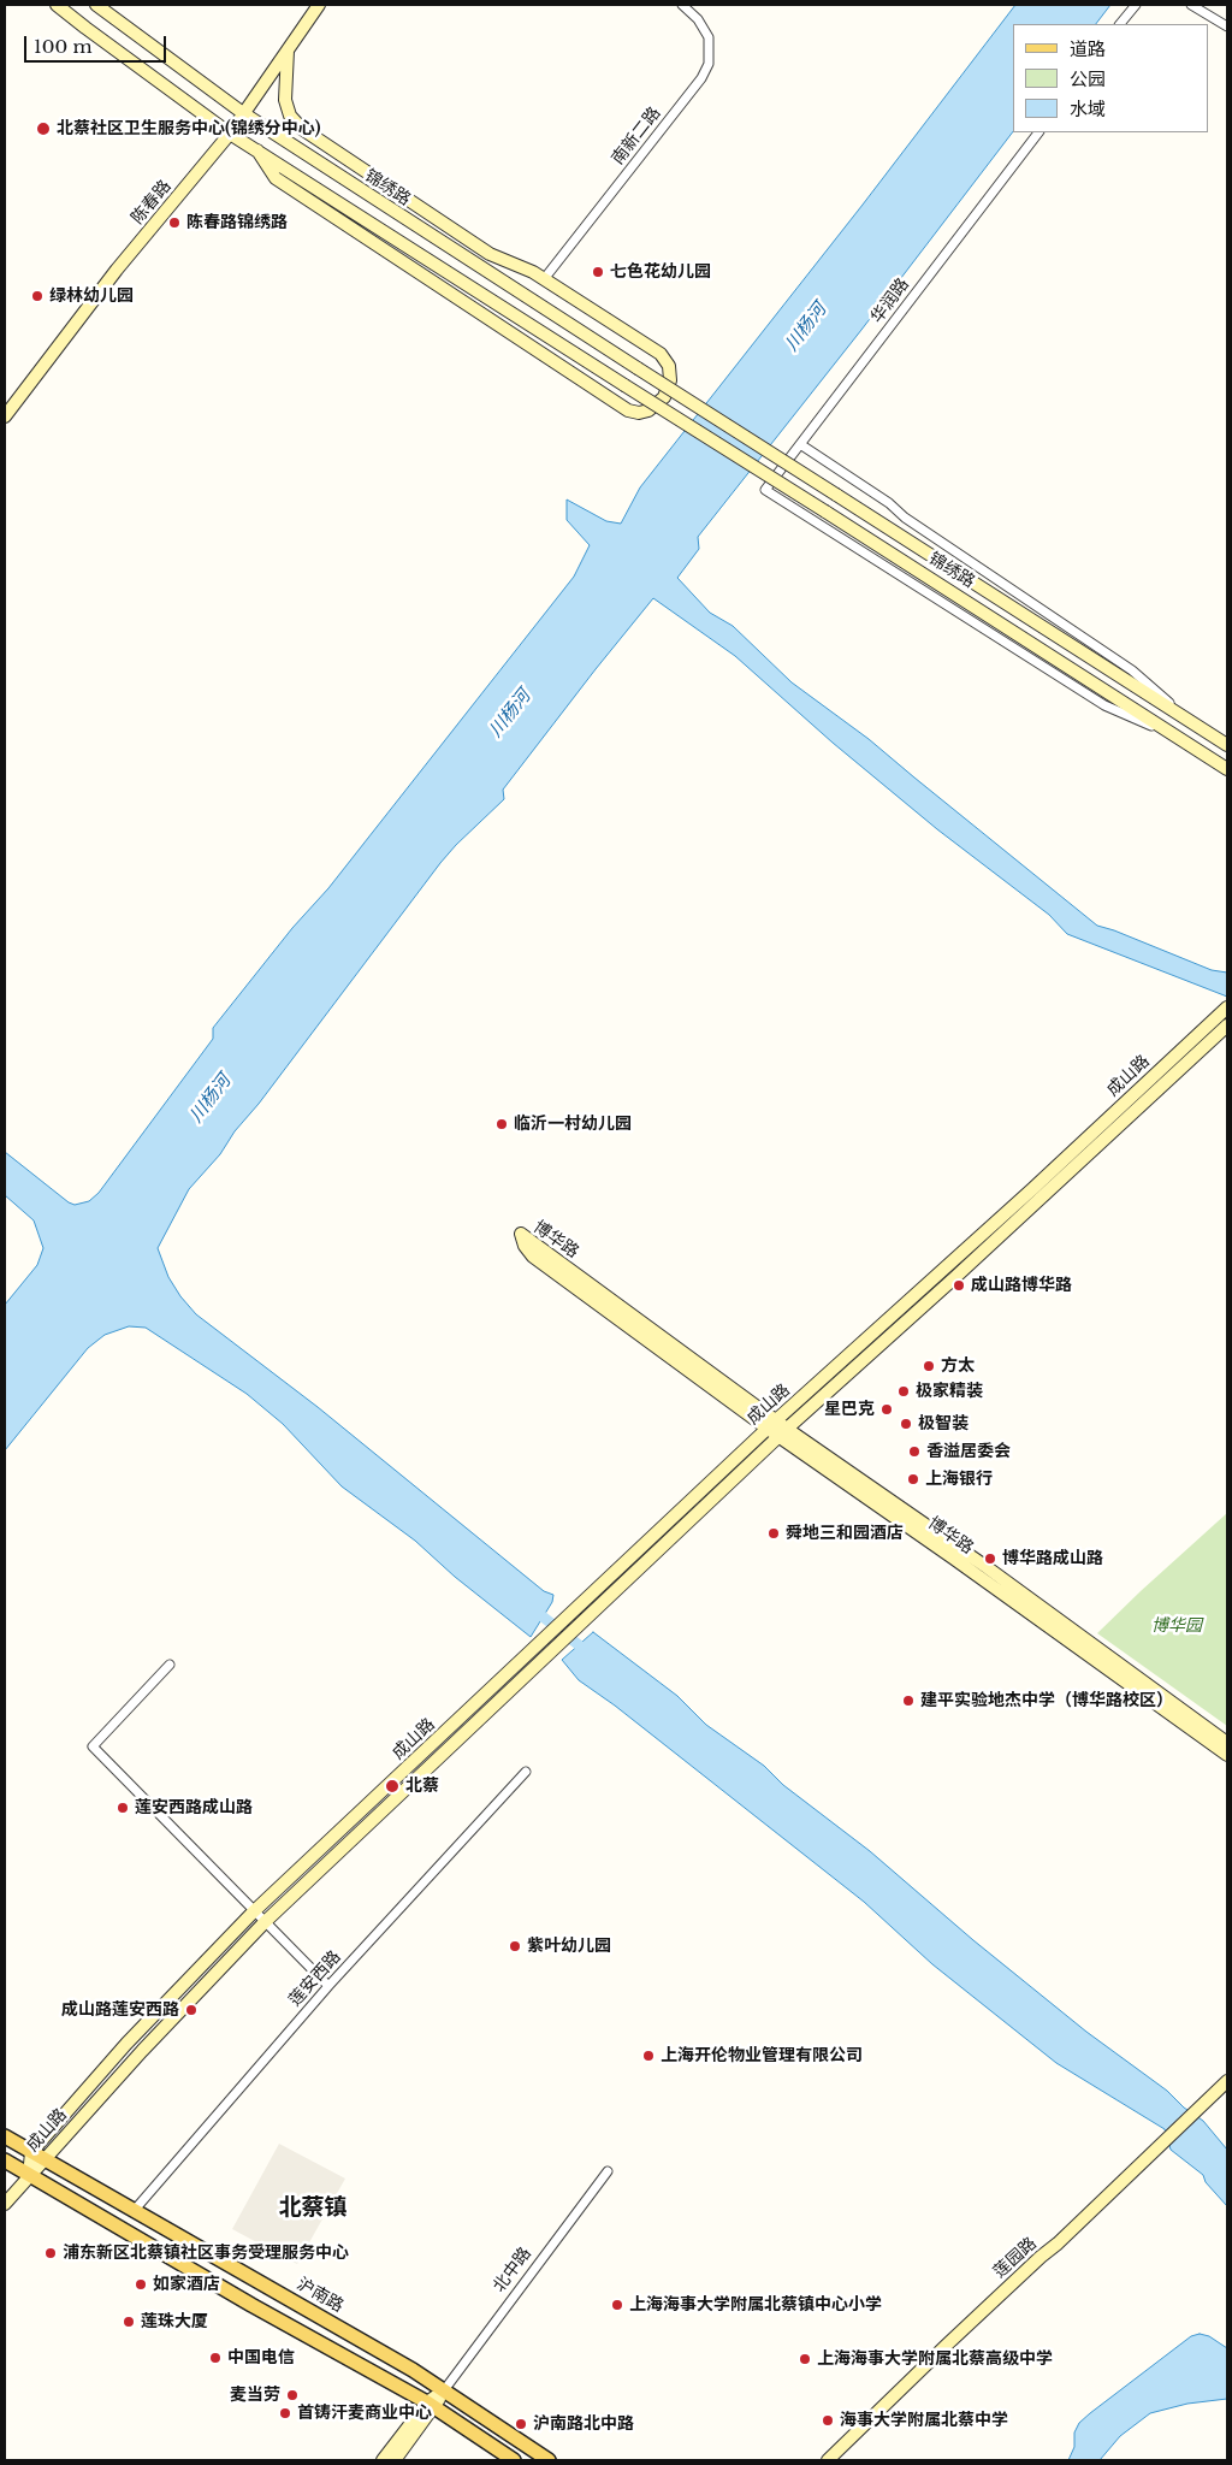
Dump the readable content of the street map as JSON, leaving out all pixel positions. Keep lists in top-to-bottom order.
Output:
{
  "streets": {
    "main road": [
      "锦绣路",
      "陈春路",
      "成山路",
      "博华路",
      "莲园路",
      "北中路",
      "沪南路"
    ],
    "street": ["南新二路", "华润路", "莲安西路"]
  },
  "crossings": [
    ["南新二路", "锦绣路"],
    ["锦绣路", "陈春路"],
    ["锦绣路", "华润路"],
    ["成山路", "博华路"],
    ["成山路", "沪南路"],
    ["莲安西路", "沪南路"],
    ["北中路", "沪南路"]
  ],
  "districts": ["北蔡镇"],
  "water": ["川杨河"],
  "parks": ["博华园"],
  "places": [
    "北蔡社区卫生服务中心(锦绣分中心)",
    "陈春路锦绣路",
    "七色花幼儿园",
    "绿林幼儿园",
    "临沂一村幼儿园",
    "成山路博华路",
    "方太",
    "极家精装",
    "星巴克",
    "极智装",
    "香溢居委会",
    "上海银行",
    "舜地三和园酒店",
    "博华路成山路",
    "建平实验地杰中学（博华路校区）",
    "北蔡",
    "莲安西路成山路",
    "紫叶幼儿园",
    "成山路莲安西路",
    "上海开伦物业管理有限公司",
    "浦东新区北蔡镇社区事务受理服务中心",
    "如家酒店",
    "上海海事大学附属北蔡镇中心小学",
    "莲珠大厦",
    "中国电信",
    "上海海事大学附属北蔡高级中学",
    "麦当劳",
    "首铸汗麦商业中心",
    "海事大学附属北蔡中学",
    "沪南路北中路"
  ],
  "legend": ["道路", "公园", "水域"],
  "scale_bar": "100 m"
}
